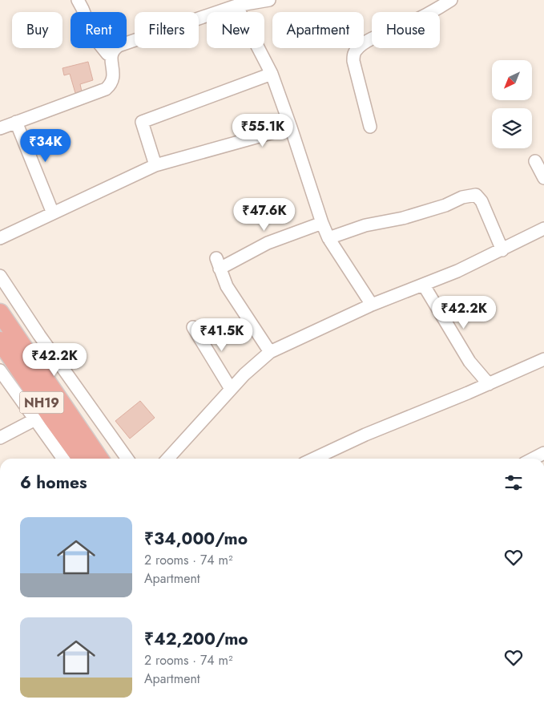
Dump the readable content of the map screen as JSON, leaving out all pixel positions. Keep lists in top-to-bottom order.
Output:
{
  "streets": {
    "highway": ["NH19"]
  },
  "north": "bottom left",
  "page": {
    "chip": [
      "Buy",
      "Rent",
      "Filters",
      "New",
      "Apartment",
      "House"
    ],
    "price": [
      "₹55.1K",
      "₹34K",
      "₹47.6K",
      "₹42.2K",
      "₹41.5K",
      "₹42.2K"
    ],
    "heading": "6 homes",
    "list": [
      {
        "name": "₹34,000/mo",
        "note": "2 rooms · 74 m² · Apartment"
      },
      {
        "name": "₹42,200/mo",
        "note": "2 rooms · 74 m² · Apartment"
      }
    ]
  }
}
